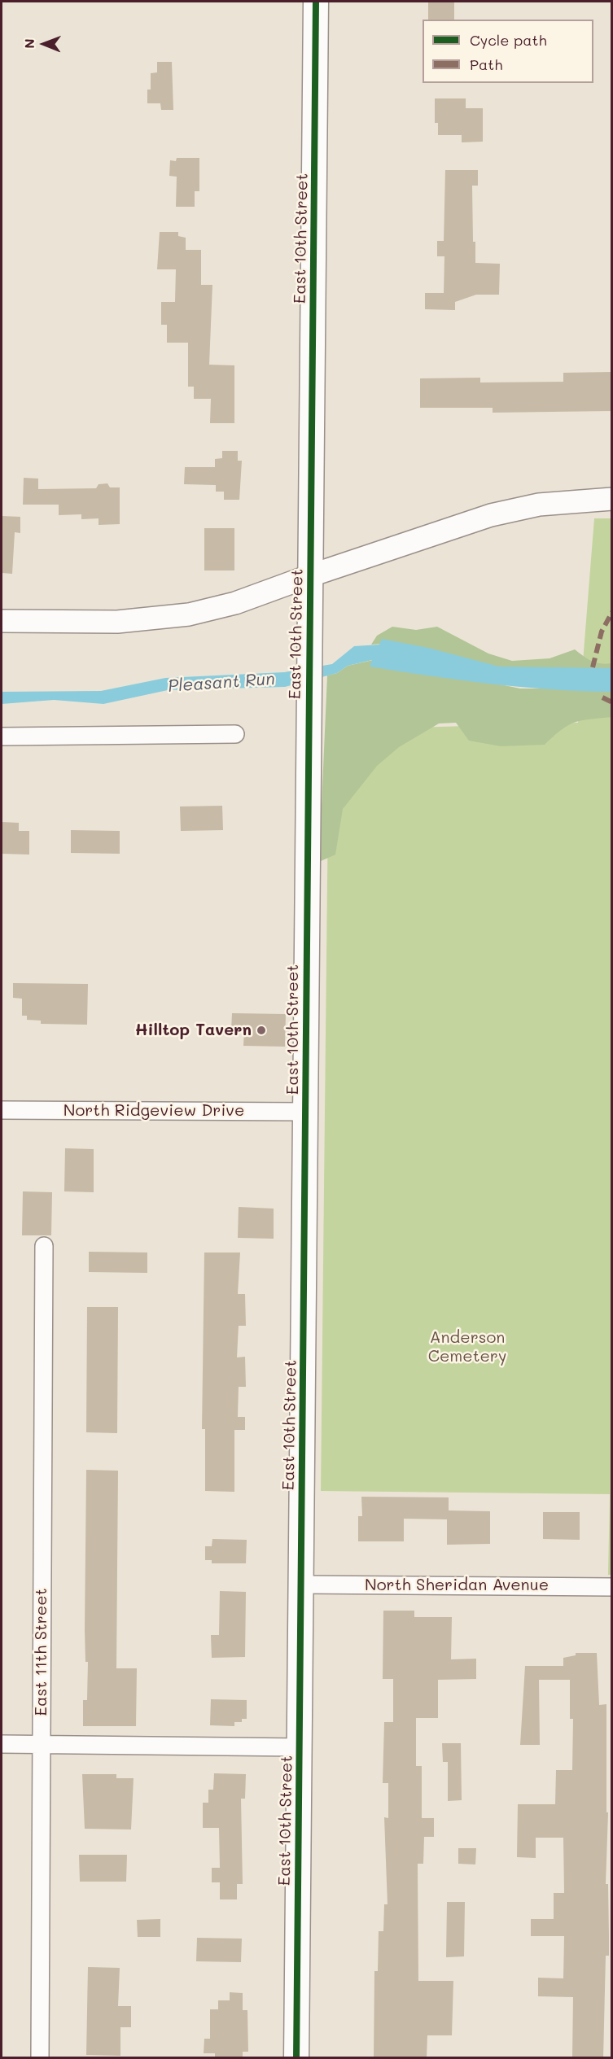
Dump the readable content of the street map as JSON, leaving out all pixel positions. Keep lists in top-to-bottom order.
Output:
{
  "streets": {
    "main road": ["East 10th Street"],
    "street": ["North Ridgeview Drive", "North Sheridan Avenue", "East 11th Street"]
  },
  "crossings": [
    ["East 10th Street", "North Ridgeview Drive"],
    ["East 10th Street", "North Sheridan Avenue"]
  ],
  "water": ["Pleasant Run"],
  "parks": ["Anderson Cemetery"],
  "places": ["Hilltop Tavern"],
  "legend": ["Cycle path", "Path"],
  "north": "left"
}
